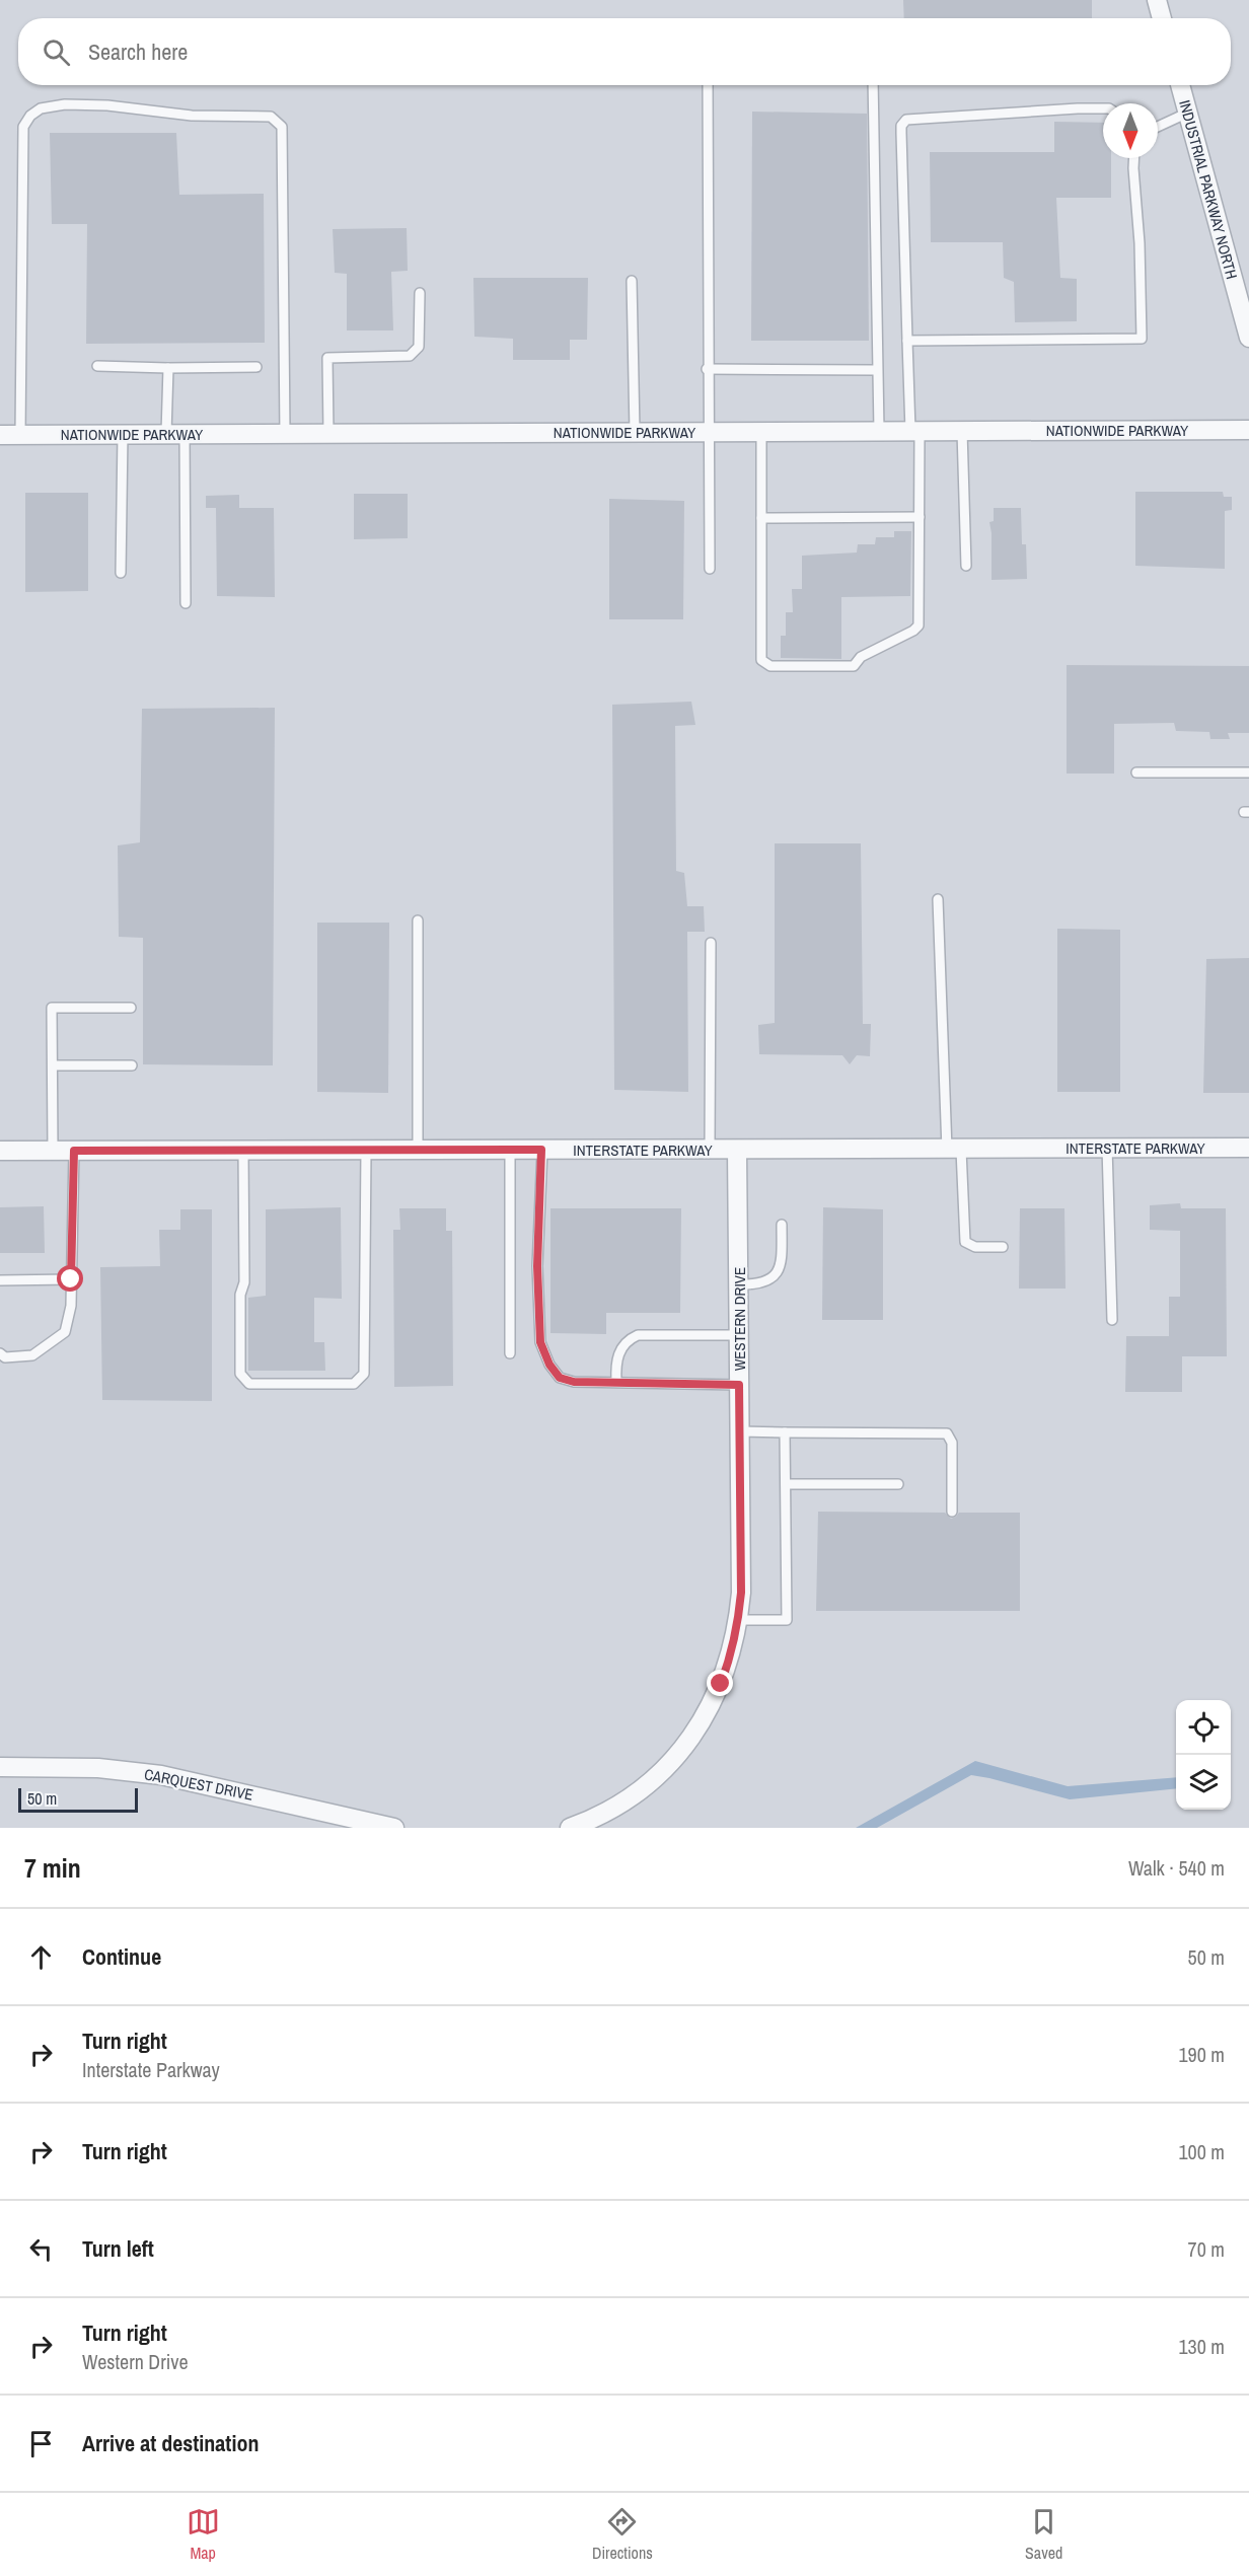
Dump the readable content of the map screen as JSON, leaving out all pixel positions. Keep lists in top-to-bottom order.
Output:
{
  "streets": {
    "street": [
      "INDUSTRIAL PARKWAY NORTH",
      "NATIONWIDE PARKWAY",
      "INTERSTATE PARKWAY",
      "WESTERN DRIVE",
      "CARQUEST DRIVE"
    ]
  },
  "crossings": [
    ["INTERSTATE PARKWAY", "WESTERN DRIVE"]
  ],
  "scale_bar": "50 m",
  "north": "bottom",
  "page": {
    "search": "Search here",
    "scale": "50 m",
    "heading": ["7 min", "Walk · 540 m"],
    "list": [
      ["Continue", "50 m"],
      ["Turn right", "Interstate Parkway", "190 m"],
      ["Turn right", "100 m"],
      ["Turn left", "70 m"],
      ["Turn right", "Western Drive", "130 m"],
      "Arrive at destination"
    ],
    "nav": ["Map", "Directions", "Saved"]
  }
}
